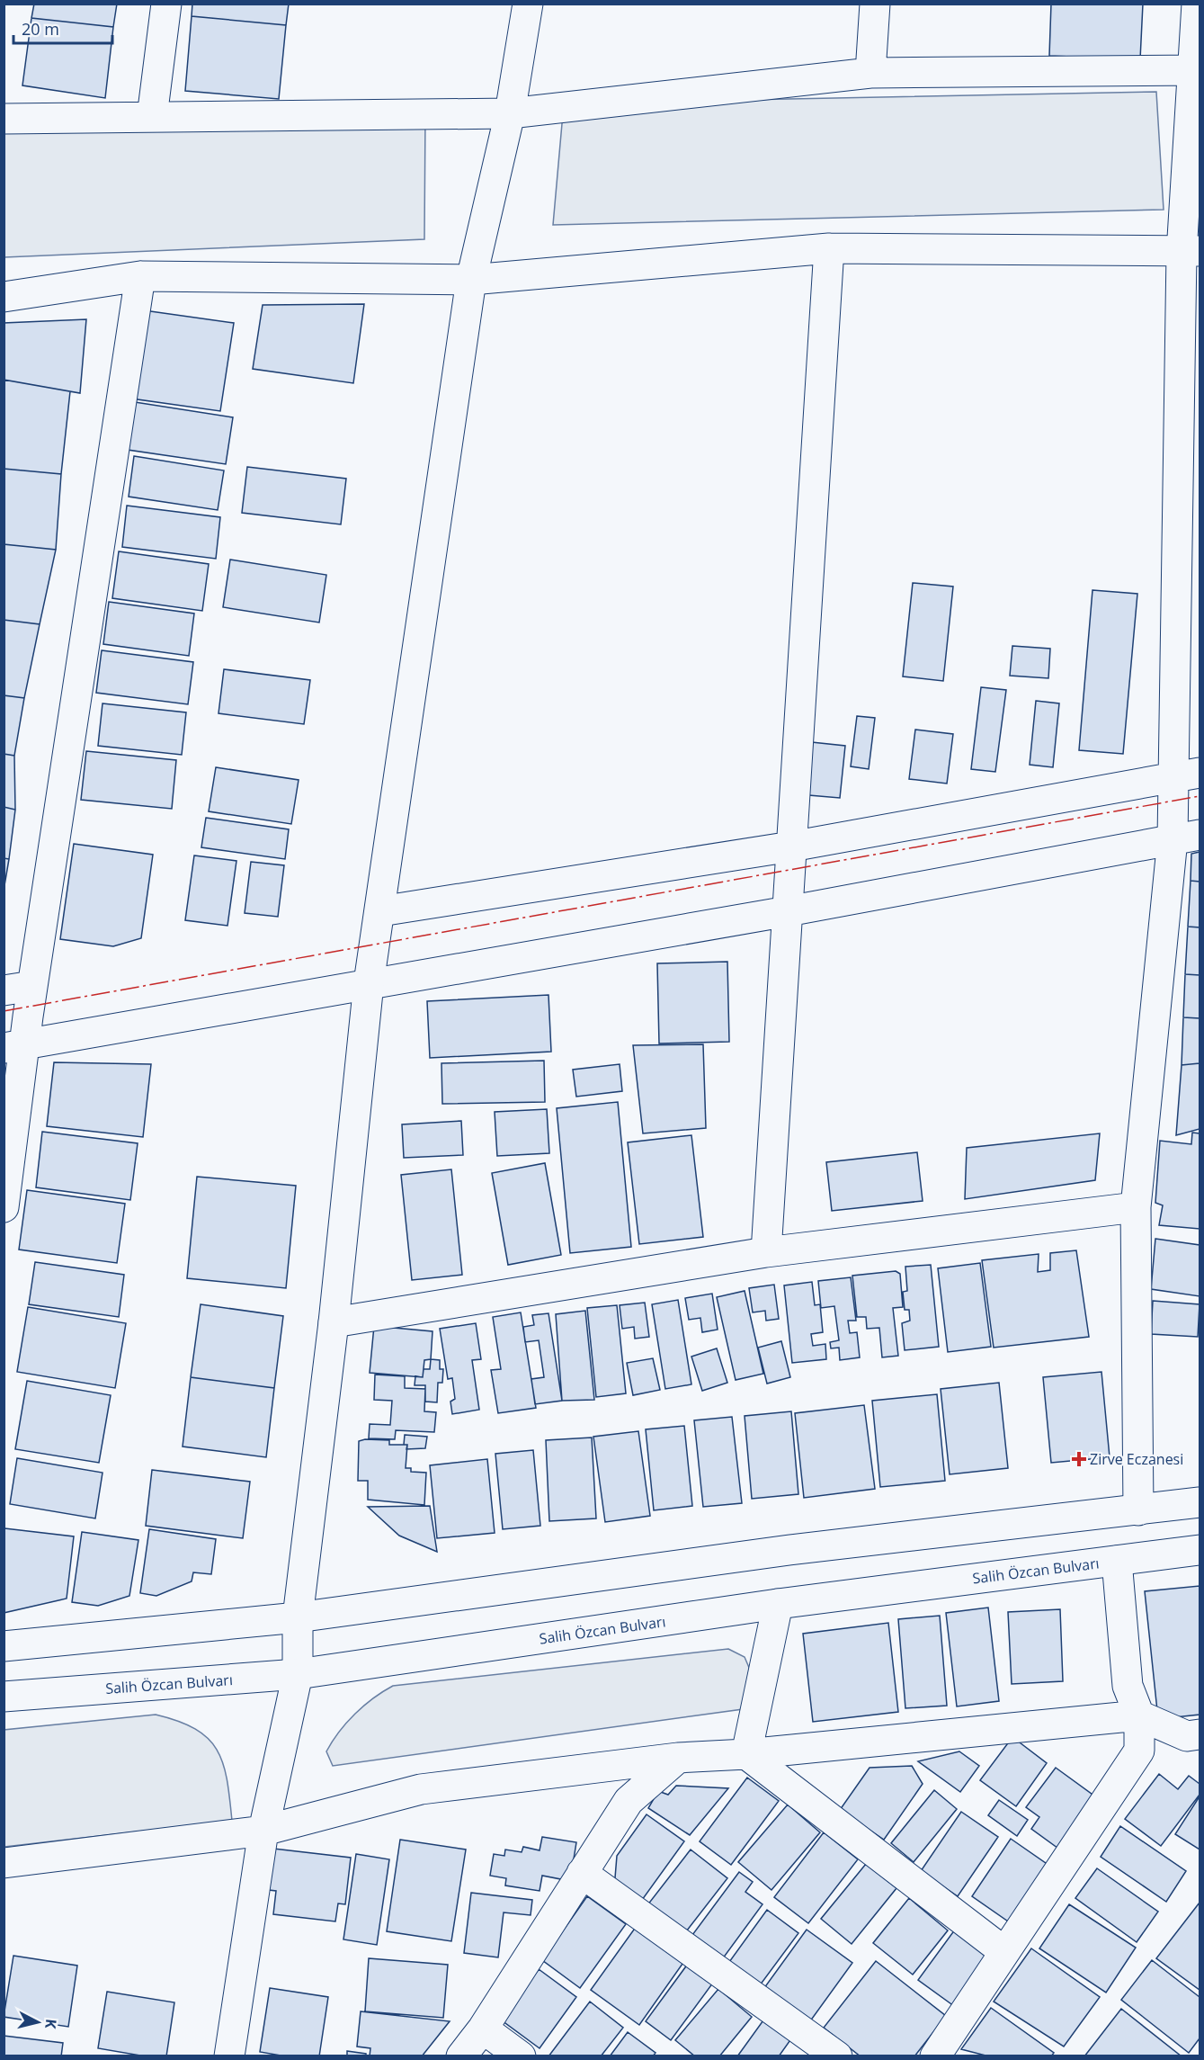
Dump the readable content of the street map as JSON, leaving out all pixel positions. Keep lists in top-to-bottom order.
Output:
{
  "streets": {
    "street": ["Salih Özcan Bulvarı"]
  },
  "places": {
    "health": ["Zirve Eczanesi"]
  },
  "scale_bar": "20 m",
  "north": "right"
}
